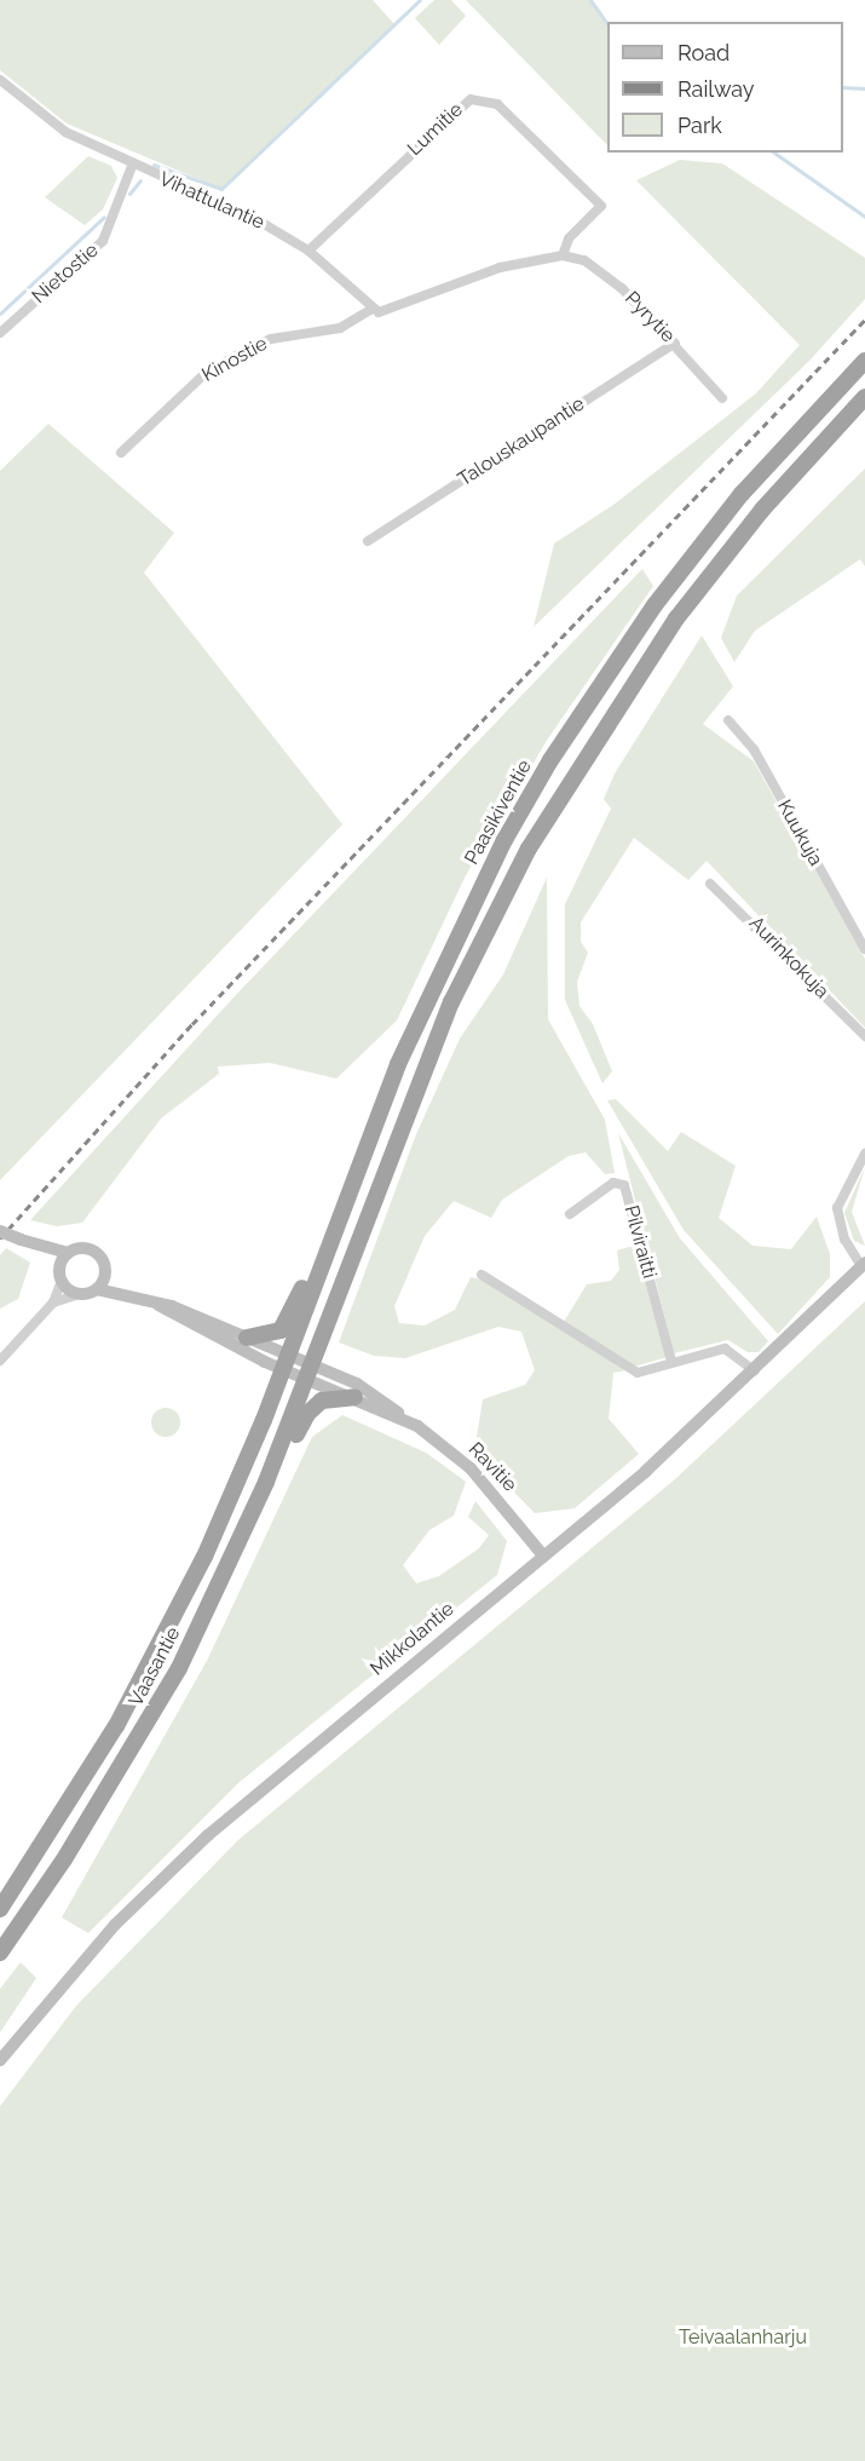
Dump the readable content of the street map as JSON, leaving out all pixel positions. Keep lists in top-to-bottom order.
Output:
{
  "streets": {
    "highway": ["Paasikiventie", "Vaasantie"],
    "main road": ["Ravitie", "Mikkolantie"],
    "street": [
      "Lumitie",
      "Vihattulantie",
      "Nietostie",
      "Pyrytie",
      "Kinostie",
      "Talouskaupantie",
      "Kuukuja",
      "Aurinkokuja",
      "Pilviraitti"
    ]
  },
  "crossings": [
    ["Lumitie", "Vihattulantie"],
    ["Lumitie", "Pyrytie"],
    ["Vihattulantie", "Nietostie"],
    ["Vihattulantie", "Kinostie"],
    ["Pyrytie", "Talouskaupantie"],
    ["Paasikiventie", "Ravitie"],
    ["Paasikiventie", "Vaasantie"],
    ["Ravitie", "Mikkolantie"],
    ["Ravitie", "Vaasantie"]
  ],
  "parks": ["Teivaalanharju"],
  "legend": ["Road", "Railway", "Park"]
}
